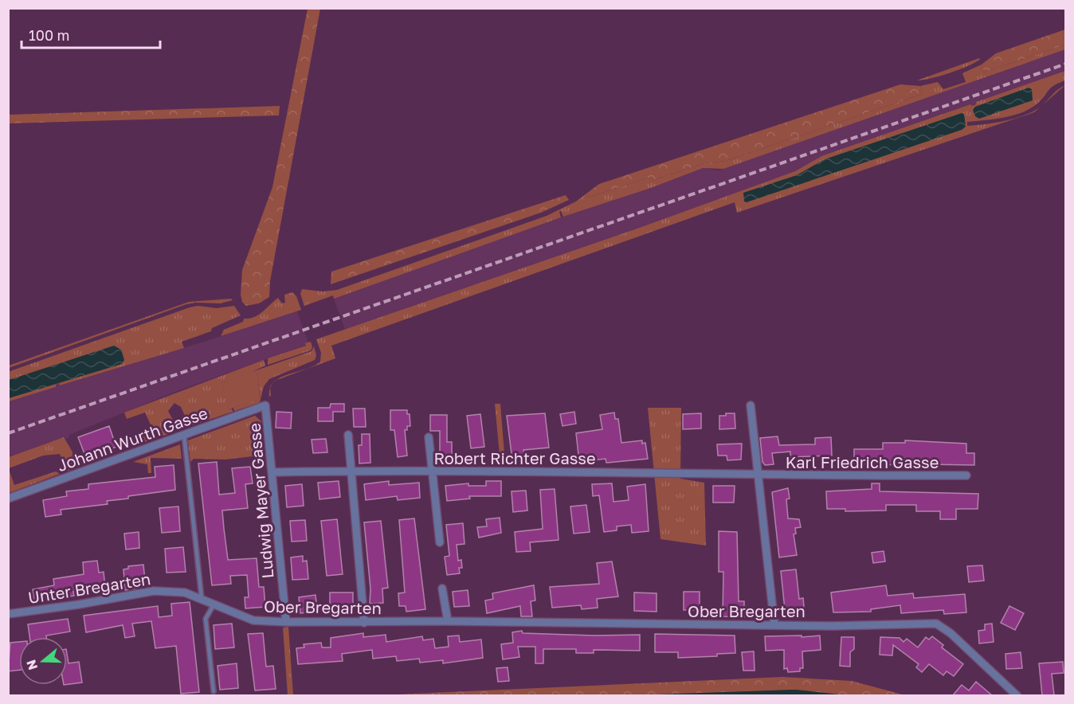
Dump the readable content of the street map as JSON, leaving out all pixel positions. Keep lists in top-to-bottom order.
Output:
{
  "streets": {
    "street": [
      "Johann Wurth Gasse",
      "Robert Richter Gasse",
      "Karl Friedrich Gasse",
      "Ludwig Mayer Gasse",
      "Unter Bregarten",
      "Ober Bregarten"
    ]
  },
  "crossings": [
    ["Johann Wurth Gasse", "Ludwig Mayer Gasse"],
    ["Robert Richter Gasse", "Karl Friedrich Gasse"],
    ["Robert Richter Gasse", "Ludwig Mayer Gasse"],
    ["Ludwig Mayer Gasse", "Ober Bregarten"],
    ["Unter Bregarten", "Ober Bregarten"]
  ],
  "scale_bar": "100 m",
  "north": "left"
}
